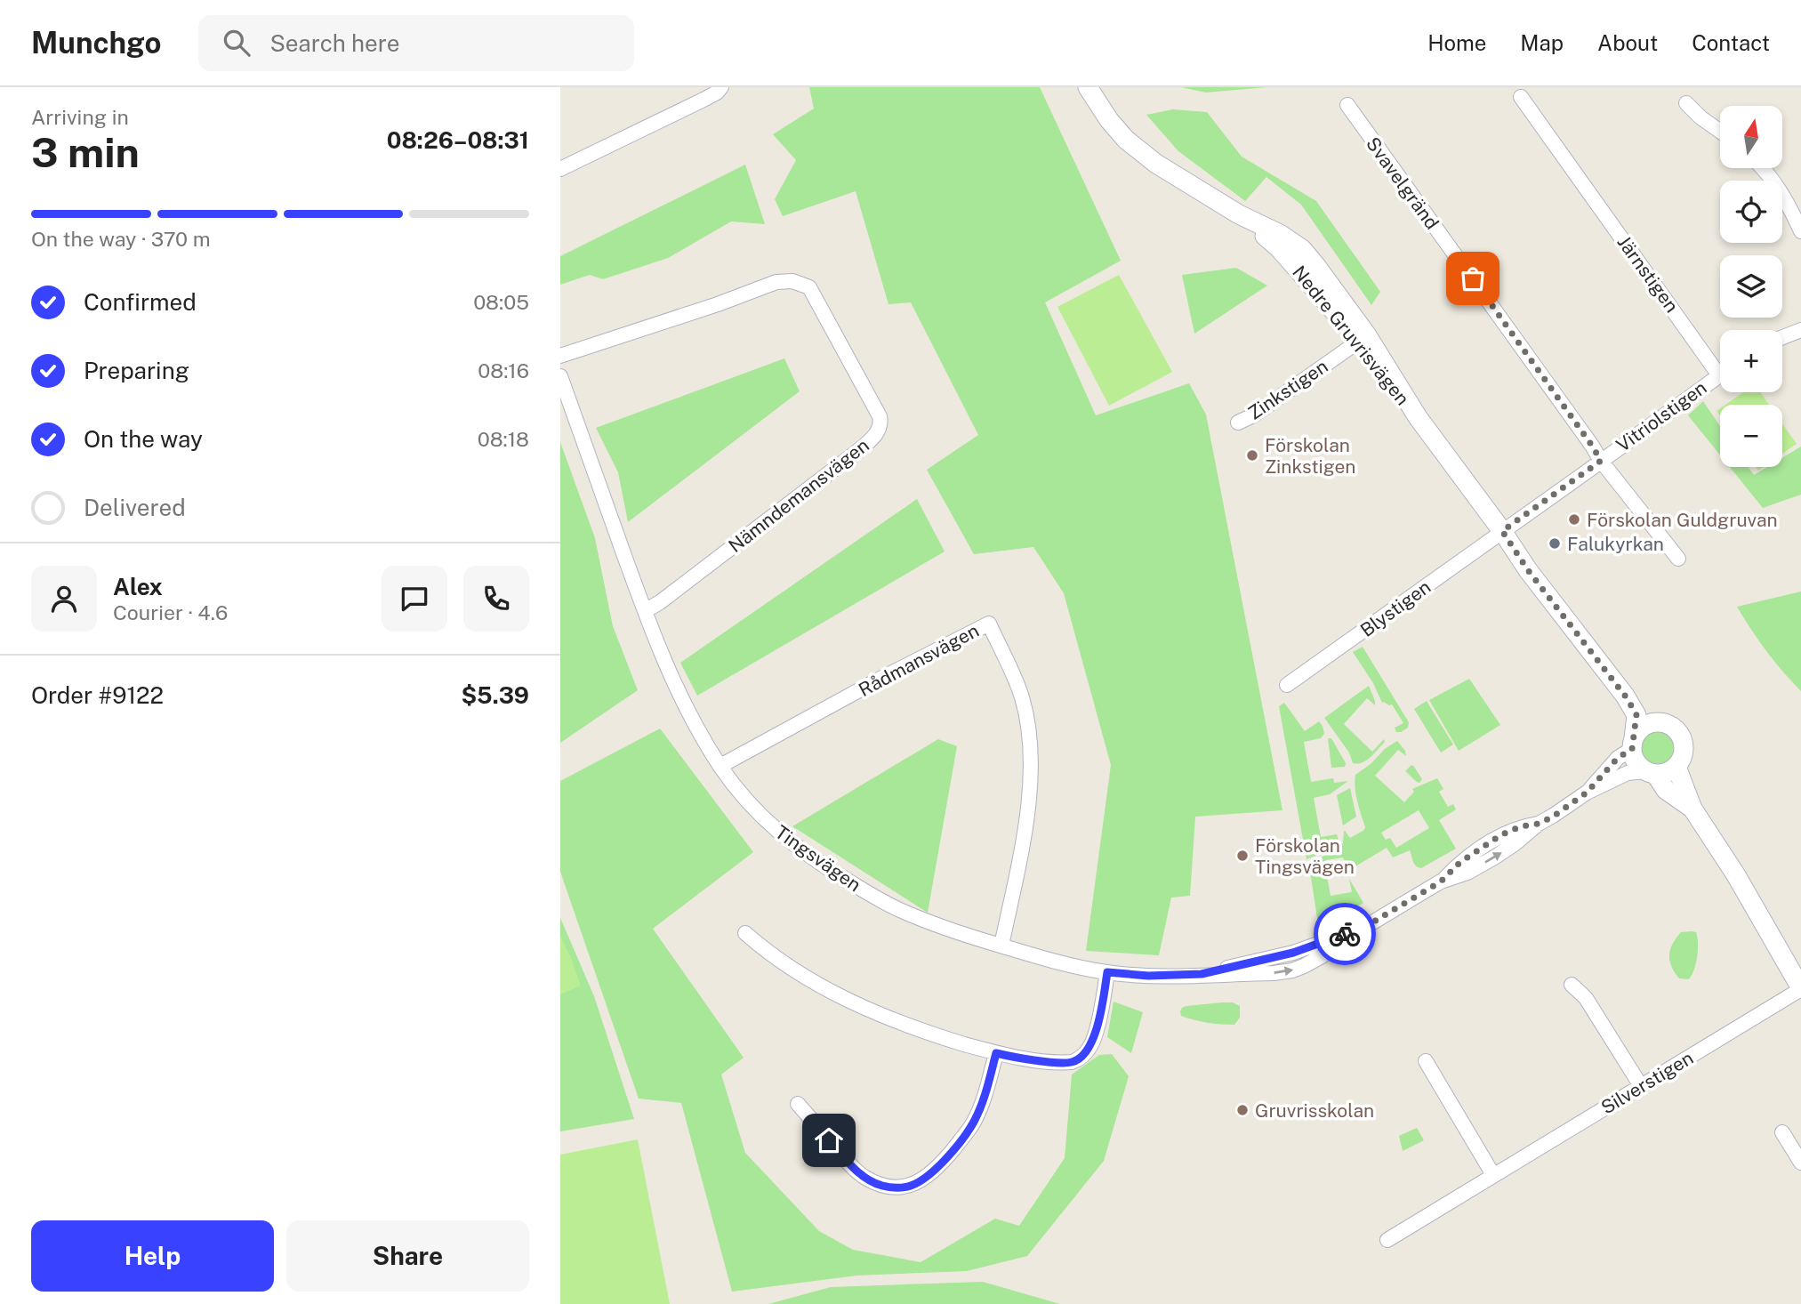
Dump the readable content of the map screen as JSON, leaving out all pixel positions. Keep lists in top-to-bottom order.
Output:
{
  "streets": {
    "street": [
      "Svavelgränd",
      "Järnstigen",
      "Nedre Gruvrisvägen",
      "Zinkstigen",
      "Vitriolstigen",
      "Nämndemansvägen",
      "Blystigen",
      "Rådmansvägen",
      "Tingsvägen",
      "Silverstigen"
    ]
  },
  "crossings": [
    ["Svavelgränd", "Vitriolstigen"],
    ["Nedre Gruvrisvägen", "Zinkstigen"],
    ["Nedre Gruvrisvägen", "Vitriolstigen"],
    ["Nedre Gruvrisvägen", "Blystigen"],
    ["Nedre Gruvrisvägen", "Tingsvägen"],
    ["Vitriolstigen", "Blystigen"],
    ["Nämndemansvägen", "Tingsvägen"],
    ["Rådmansvägen", "Tingsvägen"]
  ],
  "places": [
    "Förskolan Zinkstigen",
    "Förskolan Guldgruvan",
    "Falukyrkan",
    "Förskolan Tingsvägen",
    "Gruvrisskolan"
  ],
  "north": "top",
  "page": {
    "header": "Munchgo",
    "search": "Search here",
    "nav": [
      "Home",
      "Map",
      "About",
      "Contact"
    ],
    "heading": ["3 min", "Arriving in", "08:26–08:31"],
    "panel": [
      "Alex",
      "Courier · 4.6",
      "Order #9122",
      "$5.39"
    ],
    "map_buttons": ["+", "−"],
    "bar": "On the way · 370 m",
    "list": [
      ["Confirmed", "08:05"],
      ["Preparing", "08:16"],
      ["On the way", "08:18"],
      "Delivered"
    ],
    "buttons": ["Help", "Share"]
  }
}
